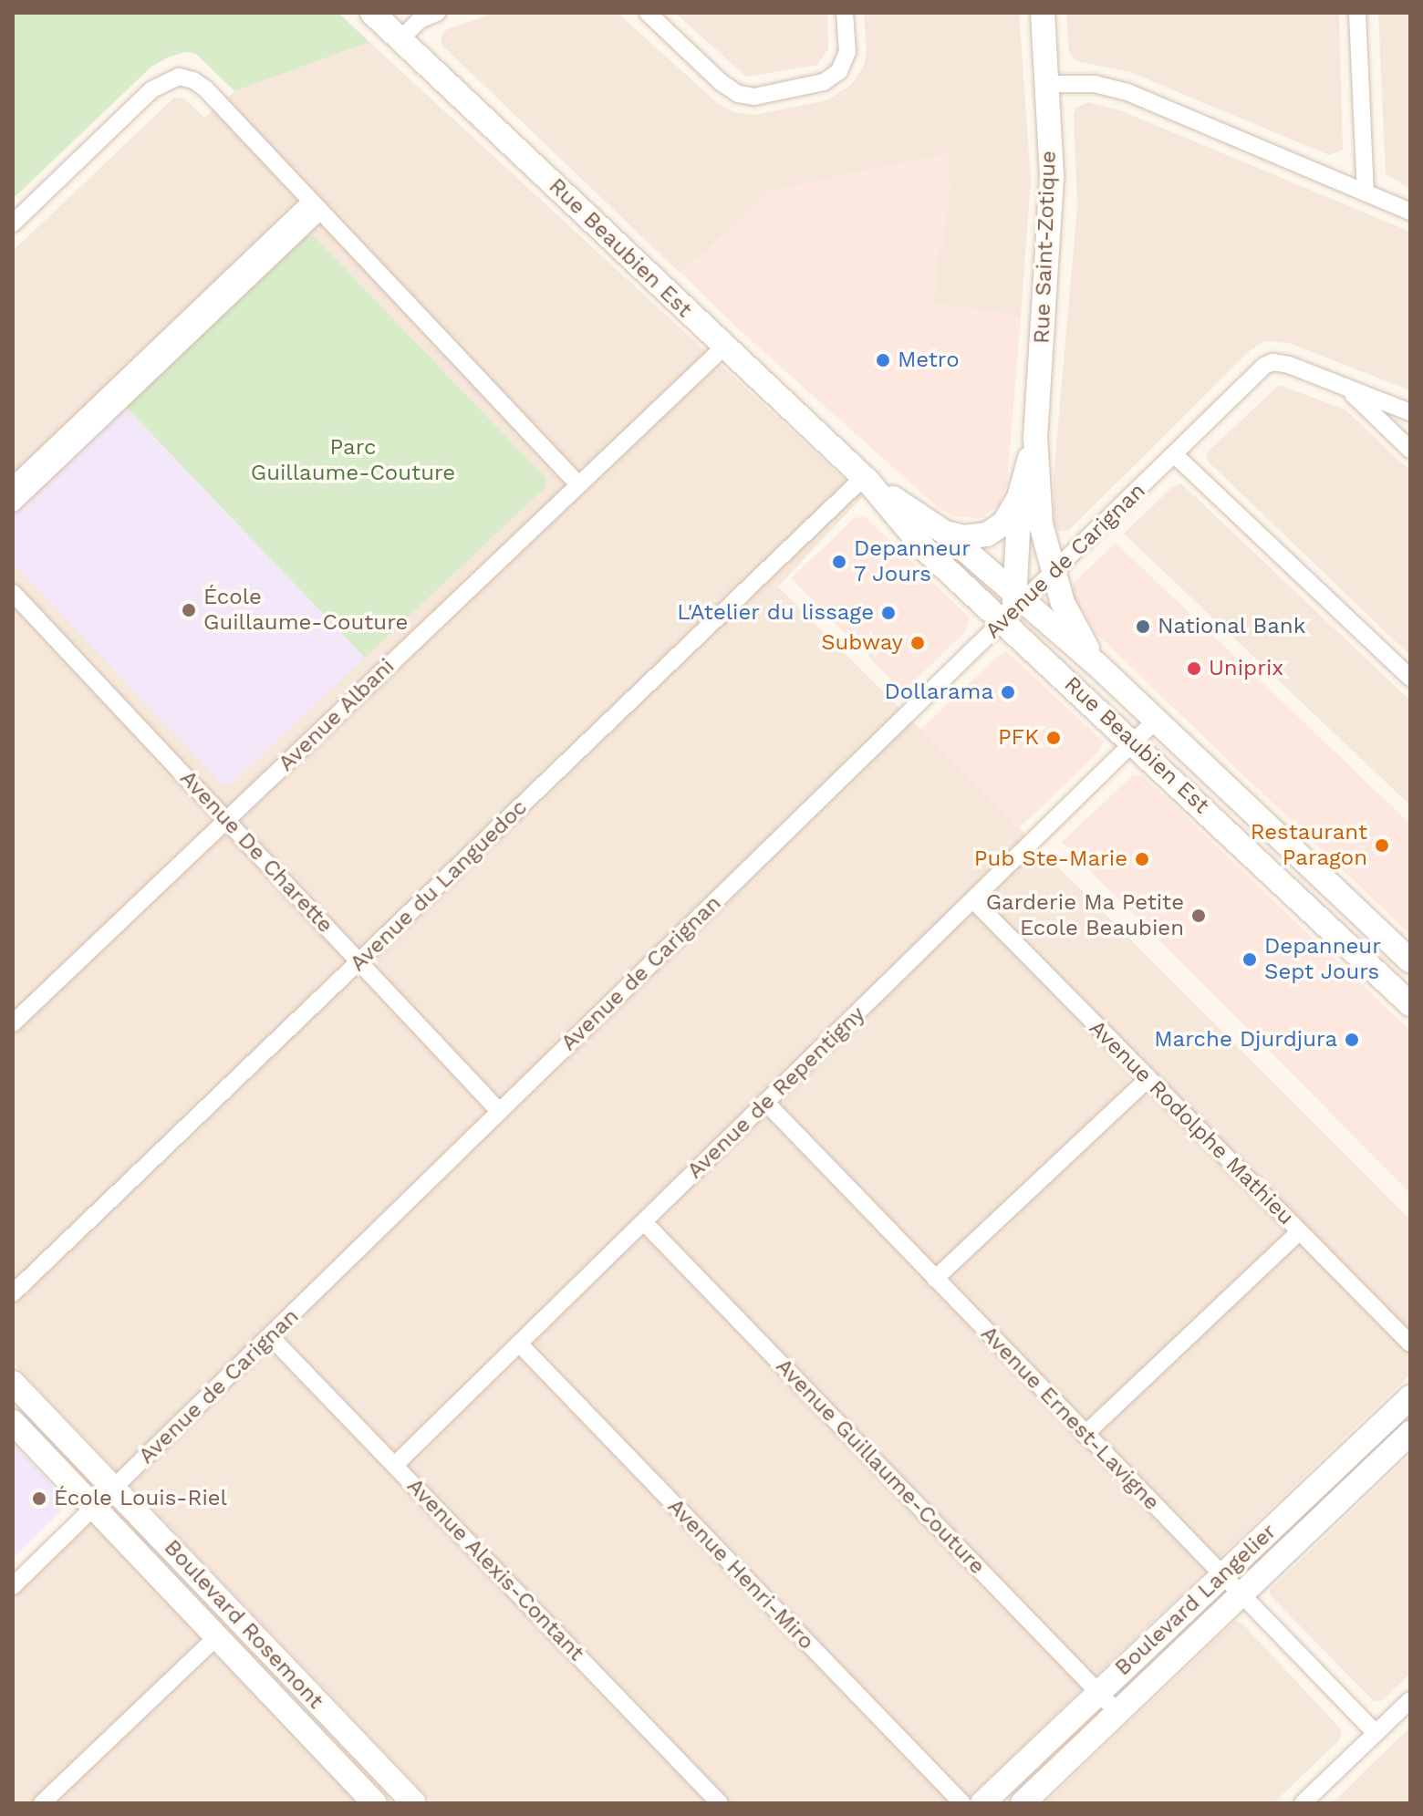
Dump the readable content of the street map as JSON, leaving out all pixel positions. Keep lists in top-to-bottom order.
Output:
{
  "streets": {
    "street": [
      "Rue Saint-Zotique",
      "Rue Beaubien Est",
      "Avenue de Carignan",
      "Avenue Albani",
      "Avenue De Charette",
      "Avenue du Languedoc",
      "Avenue de Repentigny",
      "Avenue Rodolphe Mathieu",
      "Avenue Ernest-Lavigne",
      "Avenue Guillaume-Couture",
      "Avenue Alexis-Contant",
      "Avenue Henri-Miro",
      "Boulevard Langelier",
      "Boulevard Rosemont"
    ]
  },
  "crossings": [
    ["Rue Saint-Zotique", "Rue Beaubien Est"],
    ["Rue Saint-Zotique", "Avenue de Carignan"],
    ["Rue Beaubien Est", "Avenue de Carignan"],
    ["Rue Beaubien Est", "Avenue Albani"],
    ["Rue Beaubien Est", "Avenue du Languedoc"],
    ["Rue Beaubien Est", "Avenue de Repentigny"],
    ["Avenue de Carignan", "Avenue De Charette"],
    ["Avenue de Carignan", "Avenue Alexis-Contant"],
    ["Avenue de Carignan", "Boulevard Rosemont"],
    ["Avenue Albani", "Avenue De Charette"],
    ["Avenue De Charette", "Avenue du Languedoc"],
    ["Avenue de Repentigny", "Avenue Rodolphe Mathieu"],
    ["Avenue de Repentigny", "Avenue Ernest-Lavigne"],
    ["Avenue de Repentigny", "Avenue Guillaume-Couture"],
    ["Avenue de Repentigny", "Avenue Alexis-Contant"],
    ["Avenue de Repentigny", "Avenue Henri-Miro"],
    ["Avenue Ernest-Lavigne", "Boulevard Langelier"],
    ["Avenue Guillaume-Couture", "Boulevard Langelier"]
  ],
  "parks": ["Parc Guillaume-Couture"],
  "places": [
    "Metro",
    "Depanneur 7 Jours",
    "École Guillaume-Couture",
    "L'Atelier du lissage",
    "National Bank",
    "Subway",
    "Uniprix",
    "Dollarama",
    "PFK",
    "Restaurant Paragon",
    "Pub Ste-Marie",
    "Garderie Ma Petite Ecole Beaubien",
    "Depanneur Sept Jours",
    "Marche Djurdjura",
    "École Louis-Riel"
  ]
}
